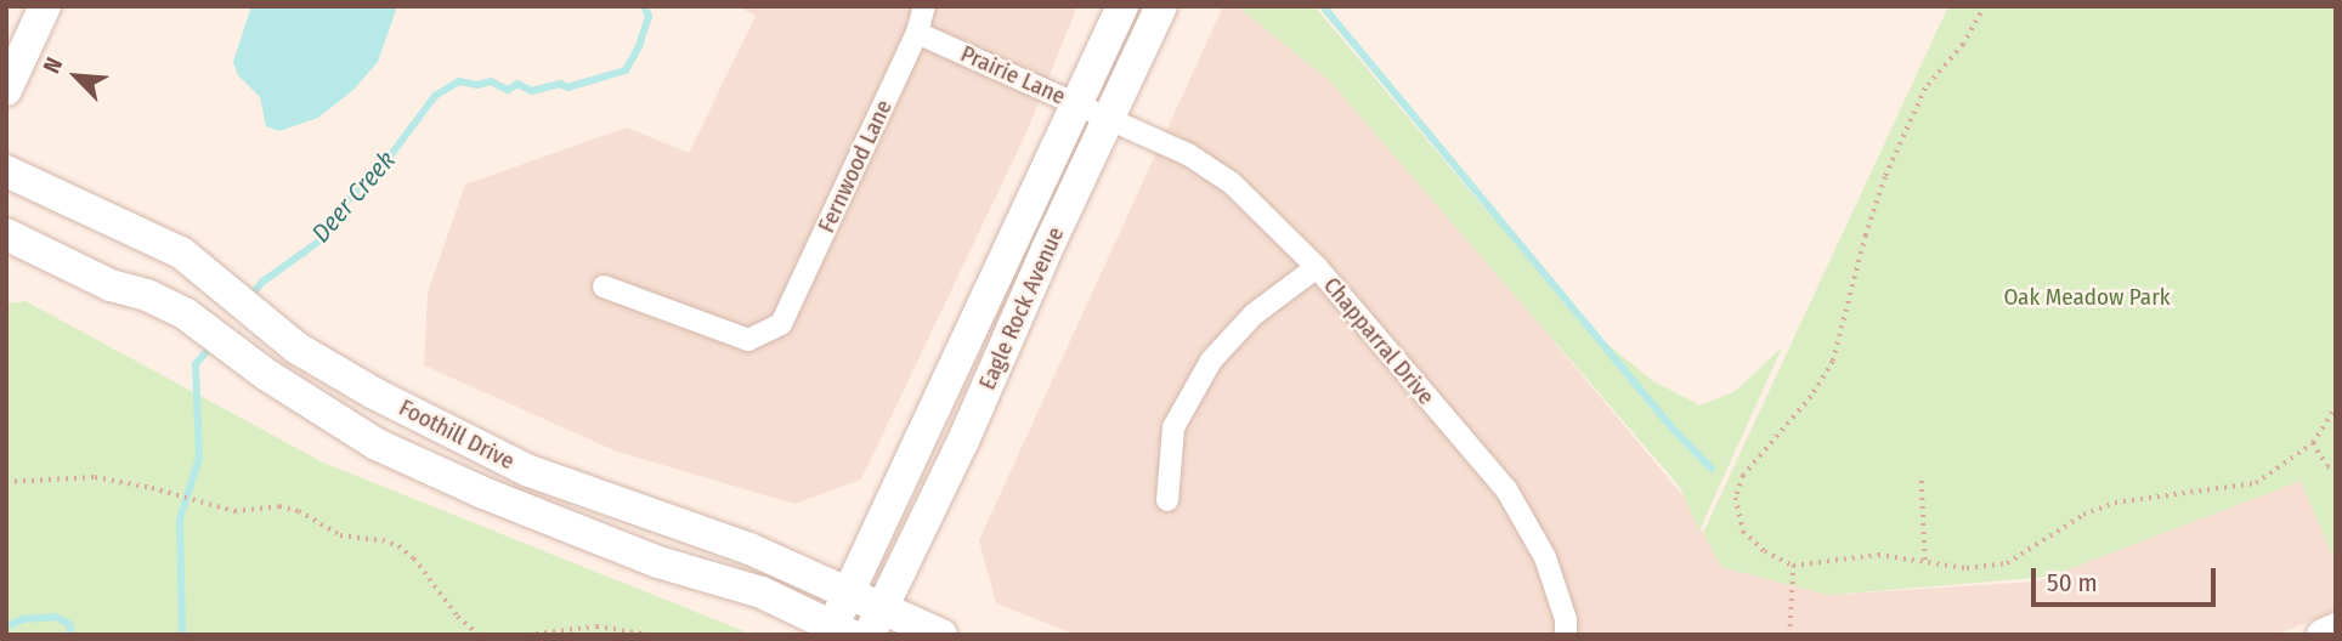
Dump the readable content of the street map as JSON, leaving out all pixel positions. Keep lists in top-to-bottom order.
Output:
{
  "streets": {
    "street": [
      "Prairie Lane",
      "Fernwood Lane",
      "Eagle Rock Avenue",
      "Chapparral Drive",
      "Foothill Drive"
    ]
  },
  "crossings": [
    ["Prairie Lane", "Fernwood Lane"],
    ["Prairie Lane", "Eagle Rock Avenue"],
    ["Prairie Lane", "Chapparral Drive"],
    ["Eagle Rock Avenue", "Chapparral Drive"],
    ["Eagle Rock Avenue", "Foothill Drive"]
  ],
  "water": ["Deer Creek"],
  "parks": ["Oak Meadow Park"],
  "scale_bar": "50 m",
  "north": "top left"
}
